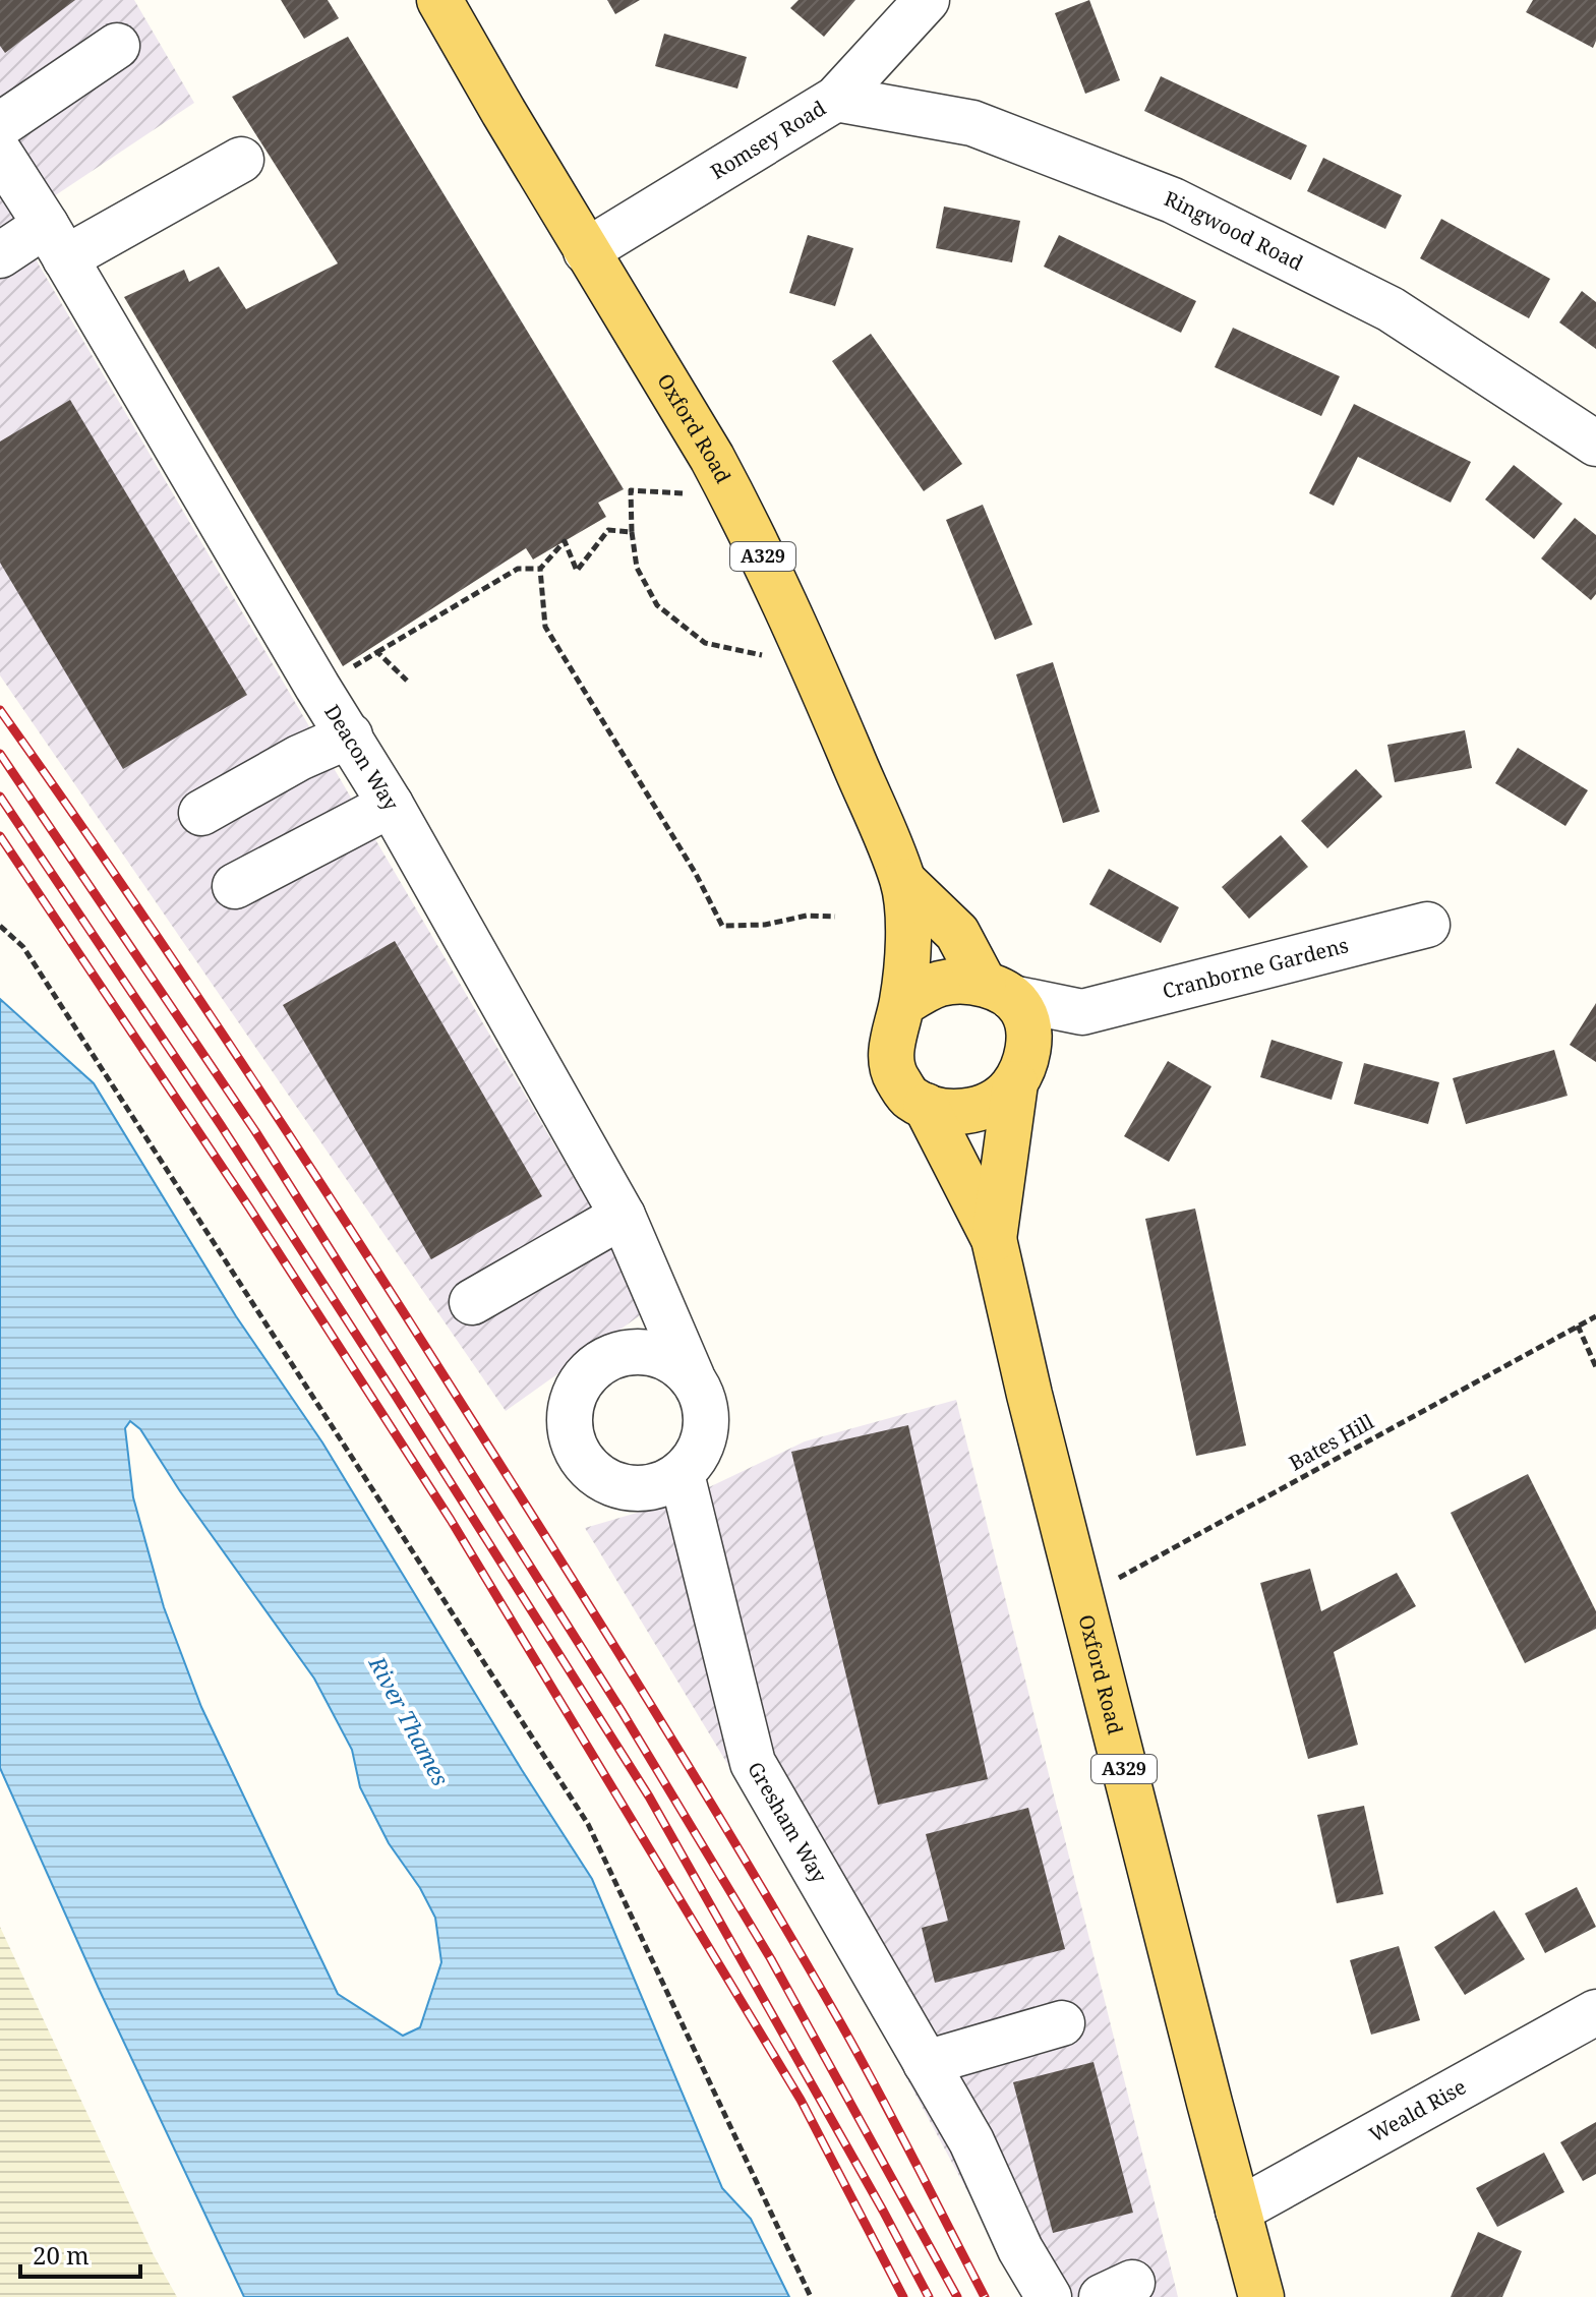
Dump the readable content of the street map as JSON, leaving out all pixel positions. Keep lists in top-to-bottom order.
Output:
{
  "streets": {
    "main road": ["Oxford Road", "A329"],
    "street": [
      "Romsey Road",
      "Ringwood Road",
      "Deacon Way",
      "Cranborne Gardens",
      "Gresham Way",
      "Weald Rise"
    ],
    "path": ["Bates Hill"]
  },
  "crossings": [
    ["Romsey Road", "Ringwood Road"],
    ["Romsey Road", "Oxford Road"],
    ["Oxford Road", "Cranborne Gardens"],
    ["Oxford Road", "Bates Hill"],
    ["Oxford Road", "Weald Rise"],
    ["Deacon Way", "Gresham Way"]
  ],
  "water": ["River Thames"],
  "scale_bar": "20 m"
}
